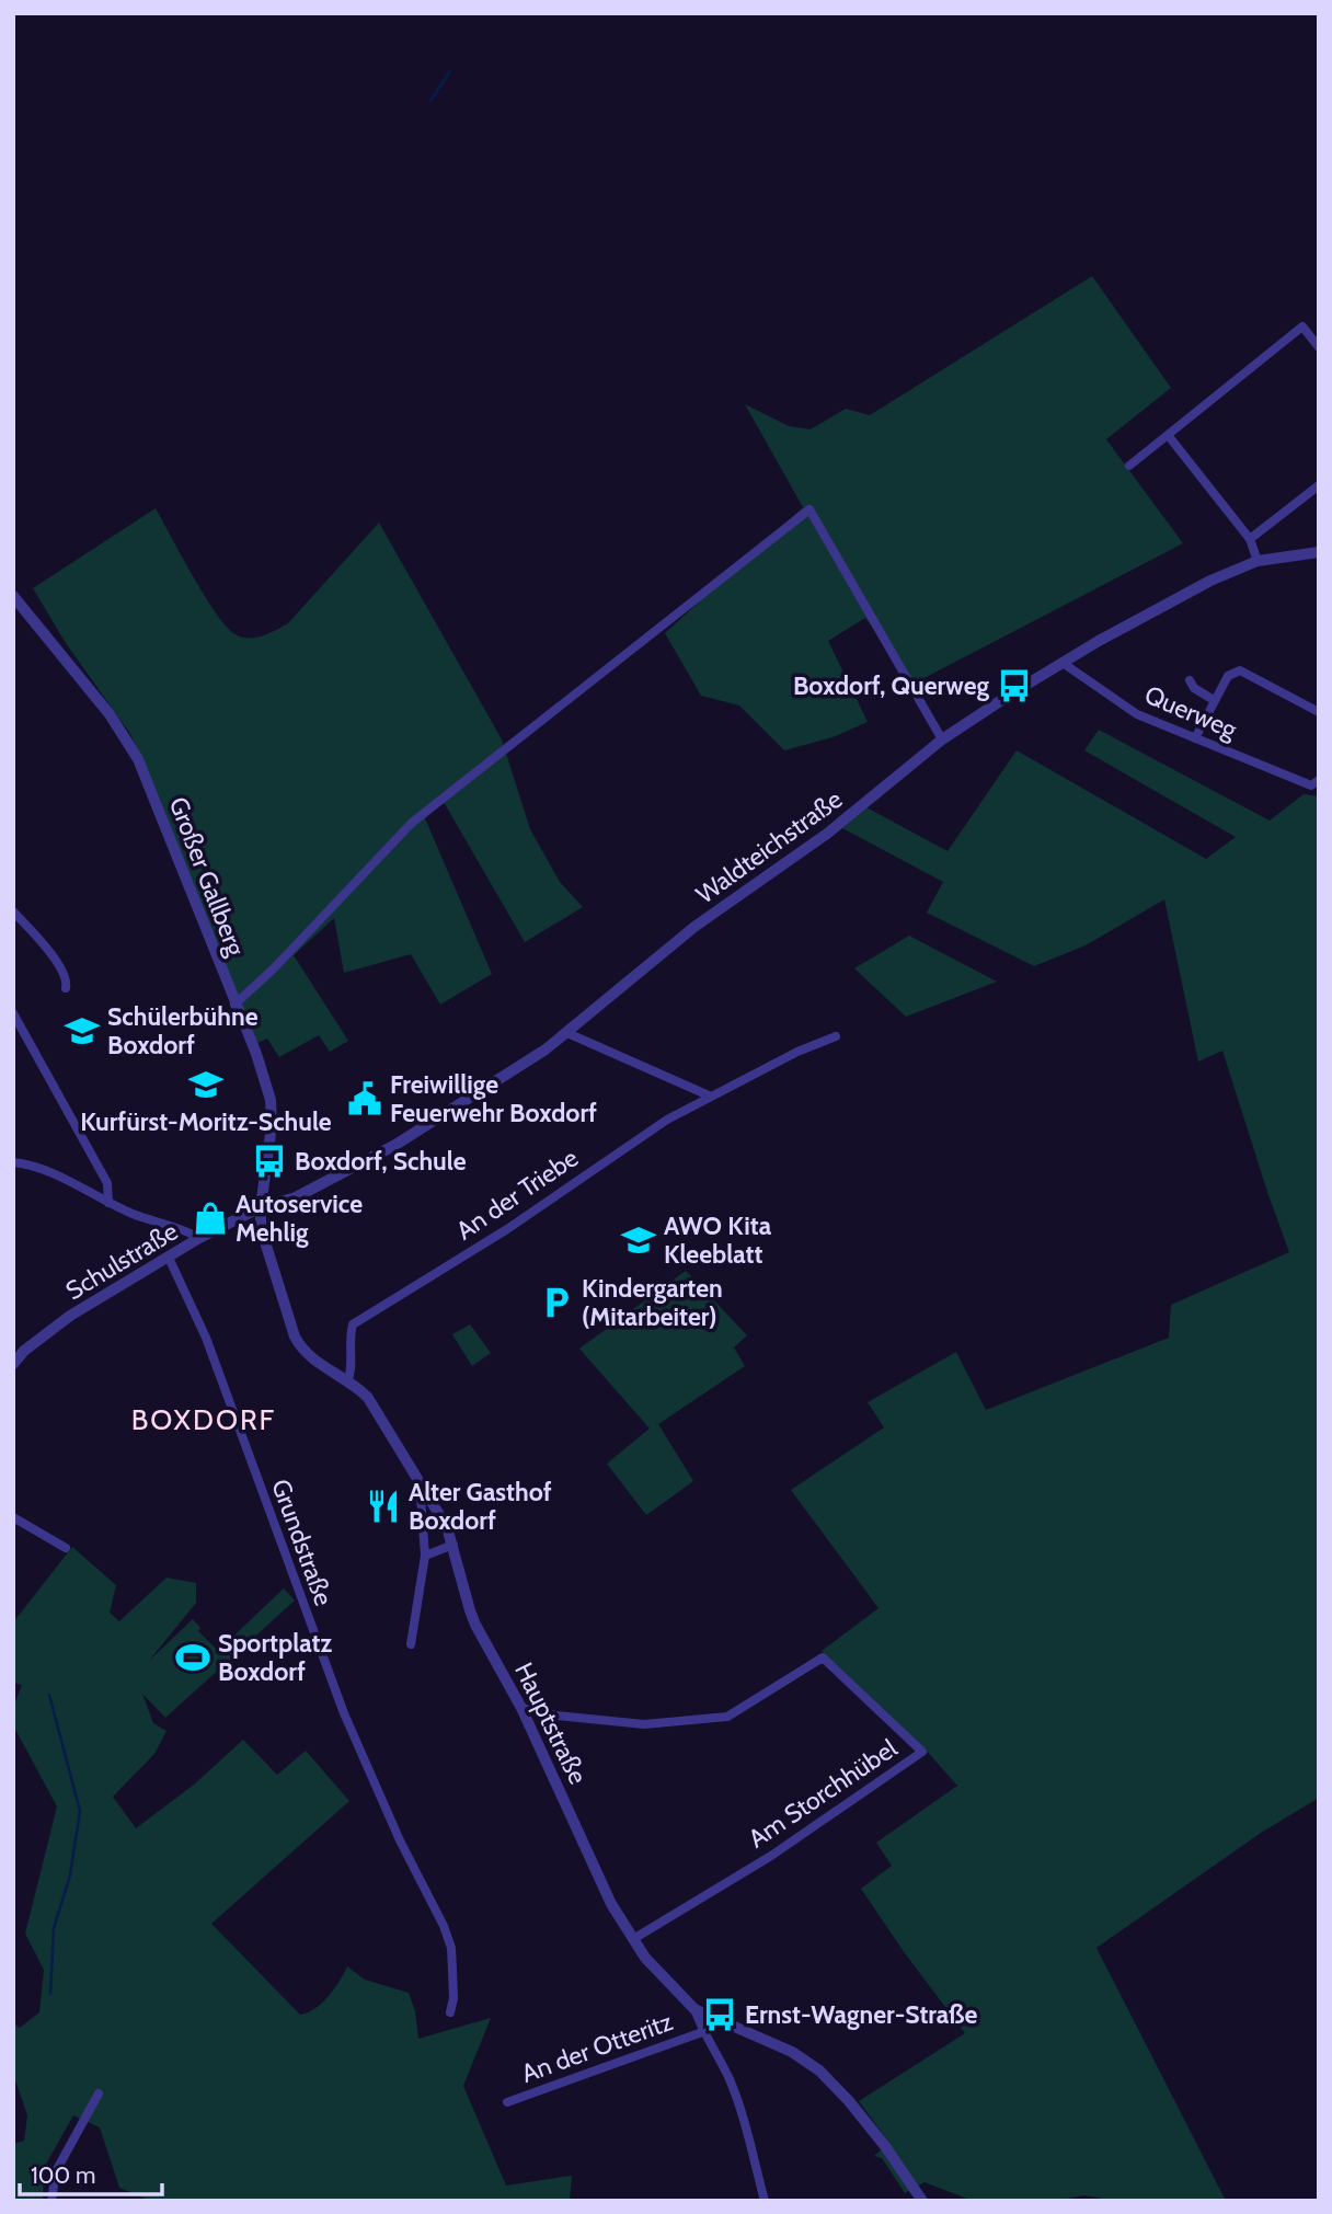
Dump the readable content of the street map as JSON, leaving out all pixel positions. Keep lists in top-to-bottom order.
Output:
{
  "streets": {
    "street": [
      "Querweg",
      "Waldteichstraße",
      "Großer Gallberg",
      "An der Triebe",
      "Schulstraße",
      "Grundstraße",
      "Hauptstraße",
      "Am Storchhübel",
      "An der Otteritz"
    ]
  },
  "crossings": [
    ["Querweg", "Waldteichstraße"],
    ["Waldteichstraße", "Großer Gallberg"],
    ["Waldteichstraße", "Schulstraße"],
    ["Waldteichstraße", "Hauptstraße"],
    ["Großer Gallberg", "Schulstraße"],
    ["Großer Gallberg", "Hauptstraße"],
    ["An der Triebe", "Hauptstraße"],
    ["Schulstraße", "Grundstraße"],
    ["Schulstraße", "Hauptstraße"],
    ["Hauptstraße", "Am Storchhübel"]
  ],
  "districts": ["BOXDORF"],
  "places": {
    "bus stop": ["Boxdorf, Querweg", "Boxdorf, Schule", "Ernst-Wagner-Straße"],
    "school or university": ["Schülerbühne Boxdorf", "Kurfürst-Moritz-Schule", "AWO Kita Kleeblatt"],
    "public building": ["Freiwillige Feuerwehr Boxdorf"],
    "shop": ["Autoservice Mehlig"],
    "parking": ["Kindergarten (Mitarbeiter)"],
    "restaurant": ["Alter Gasthof Boxdorf"],
    "sports": ["Sportplatz Boxdorf"]
  },
  "scale_bar": "100 m"
}
